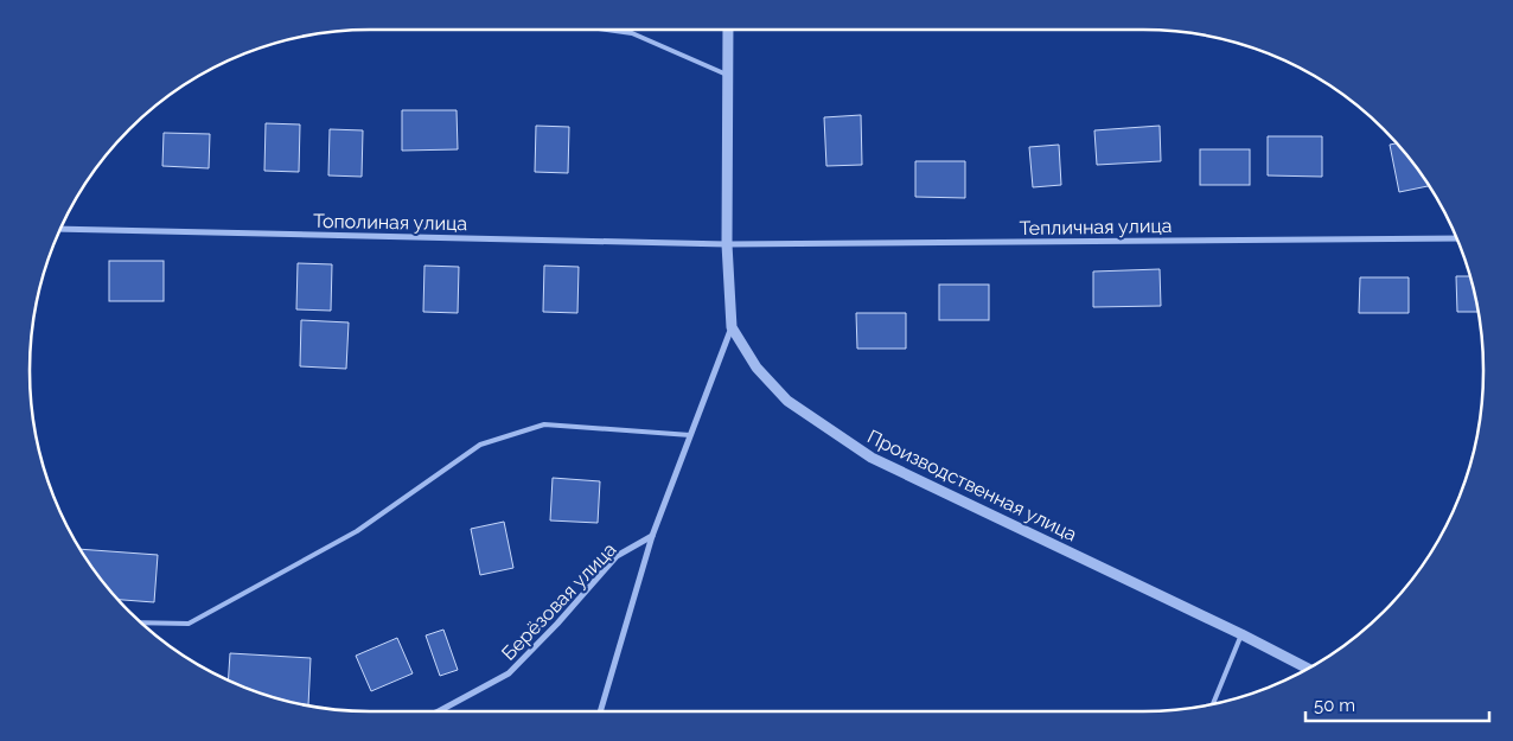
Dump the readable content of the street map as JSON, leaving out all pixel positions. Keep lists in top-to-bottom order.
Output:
{
  "streets": {
    "street": [
      "Тополиная улица",
      "Тепличная улица",
      "Производственная улица",
      "Берёзовая улица"
    ]
  },
  "crossings": [
    ["Тополиная улица", "Тепличная улица"],
    ["Тополиная улица", "Производственная улица"],
    ["Тепличная улица", "Производственная улица"]
  ],
  "scale_bar": "50 m"
}
